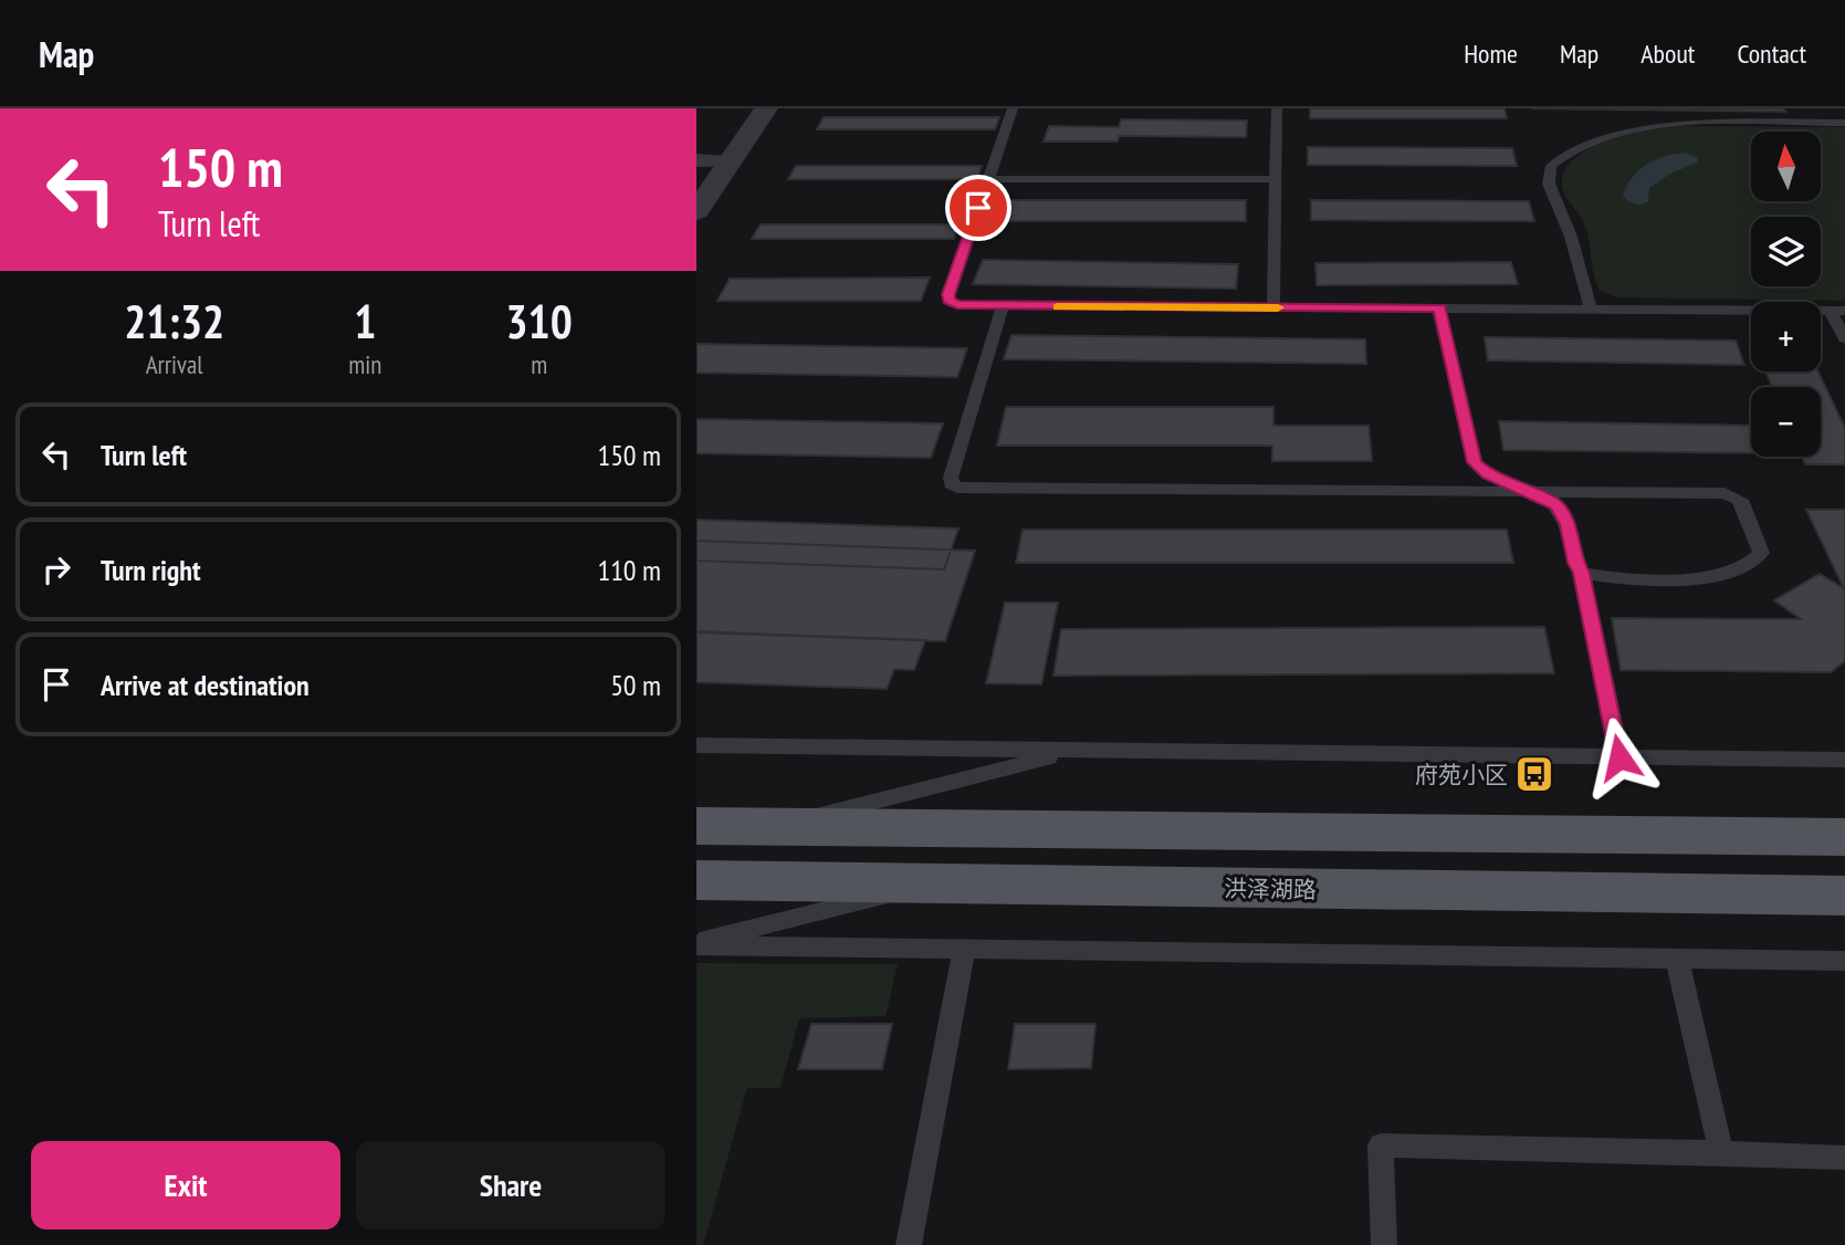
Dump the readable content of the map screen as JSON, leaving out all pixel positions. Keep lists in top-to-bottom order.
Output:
{
  "streets": {
    "main road": ["洪泽湖路"]
  },
  "places": {
    "bus stop": ["府苑小区"]
  },
  "north": "top",
  "page": {
    "header": "Map",
    "nav": [
      "Home",
      "Map",
      "About",
      "Contact"
    ],
    "turn": ["150 m", "Turn left"],
    "map_buttons": ["+", "−"],
    "eta": [
      "21:32",
      "Arrival",
      "1",
      "min",
      "310",
      "m"
    ],
    "list": [
      {
        "name": "Turn left",
        "value": "150 m"
      },
      {
        "name": "Turn right",
        "value": "110 m"
      },
      {
        "name": "Arrive at destination",
        "value": "50 m"
      }
    ],
    "buttons": ["Exit", "Share"]
  }
}
